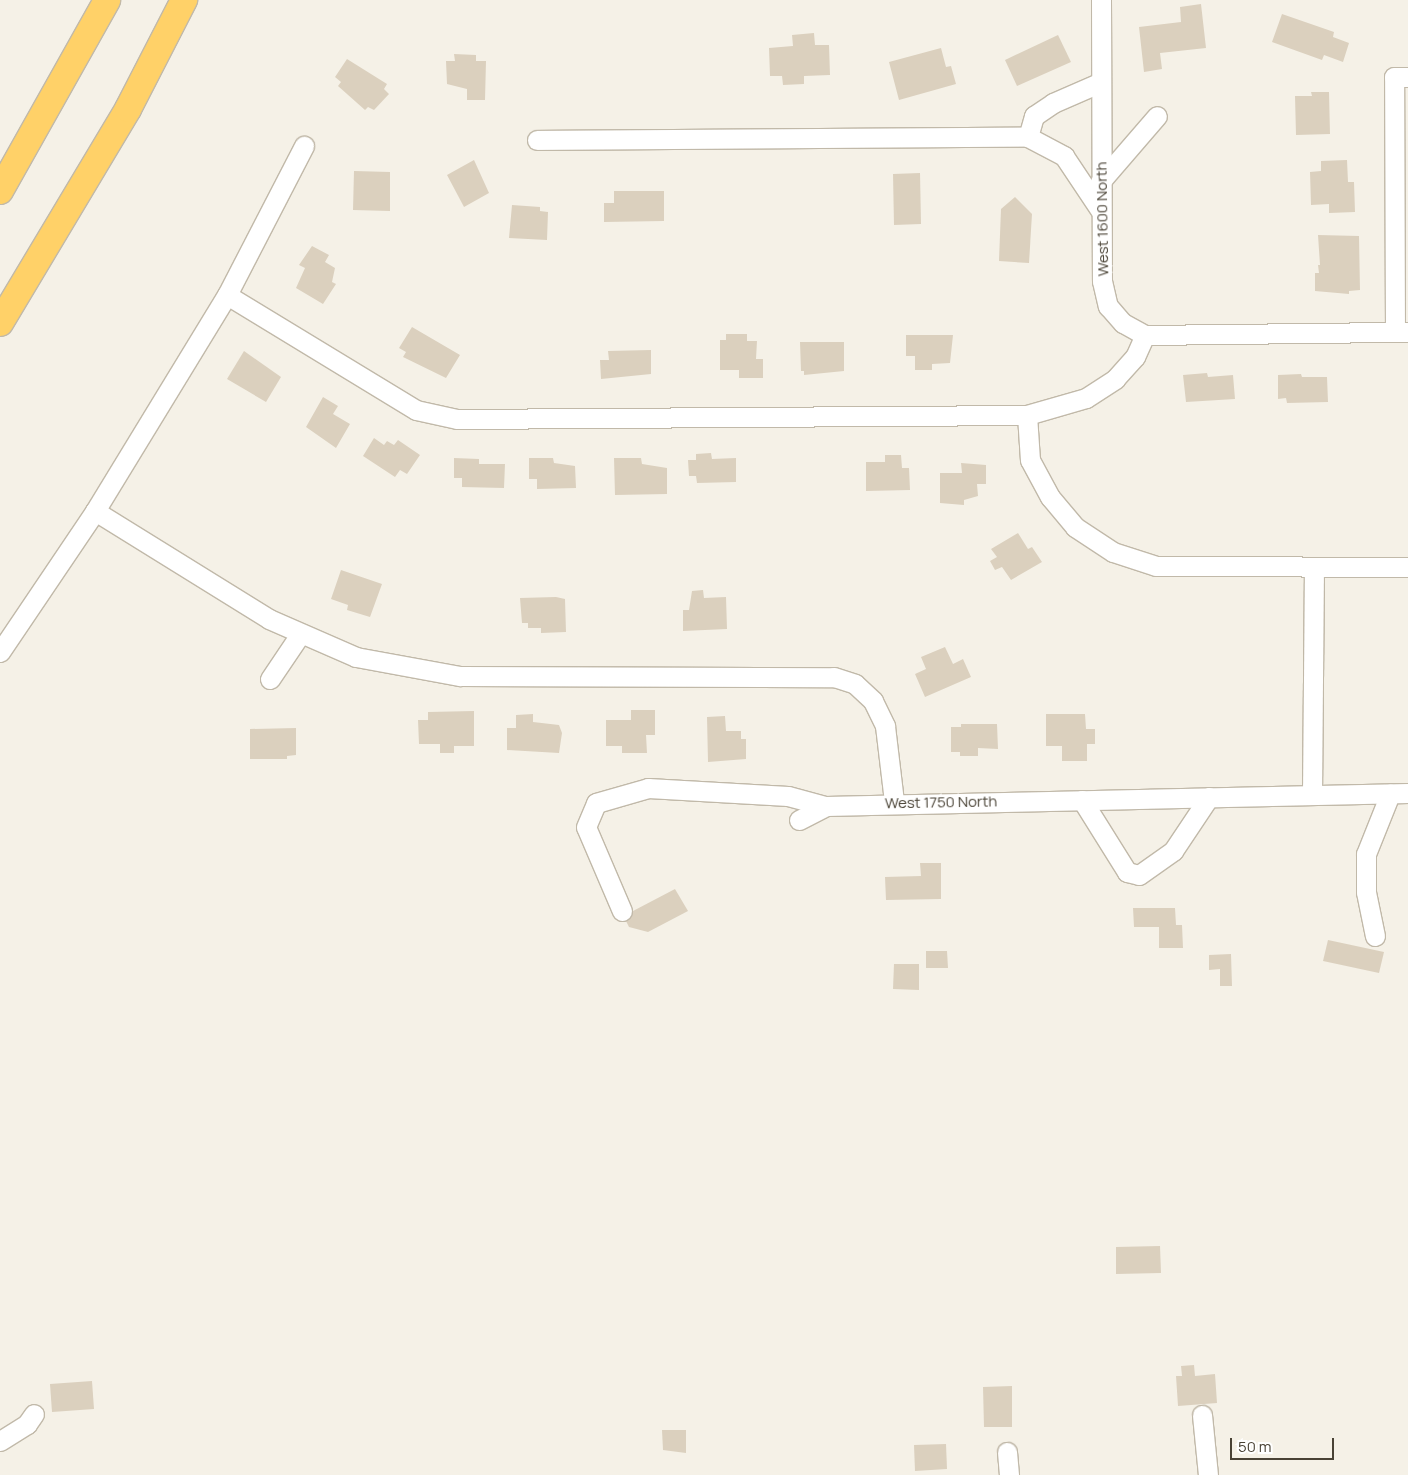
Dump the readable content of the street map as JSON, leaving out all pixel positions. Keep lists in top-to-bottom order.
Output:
{
  "streets": {
    "street": ["West 1600 North", "West 1750 North"]
  },
  "scale_bar": "50 m"
}
